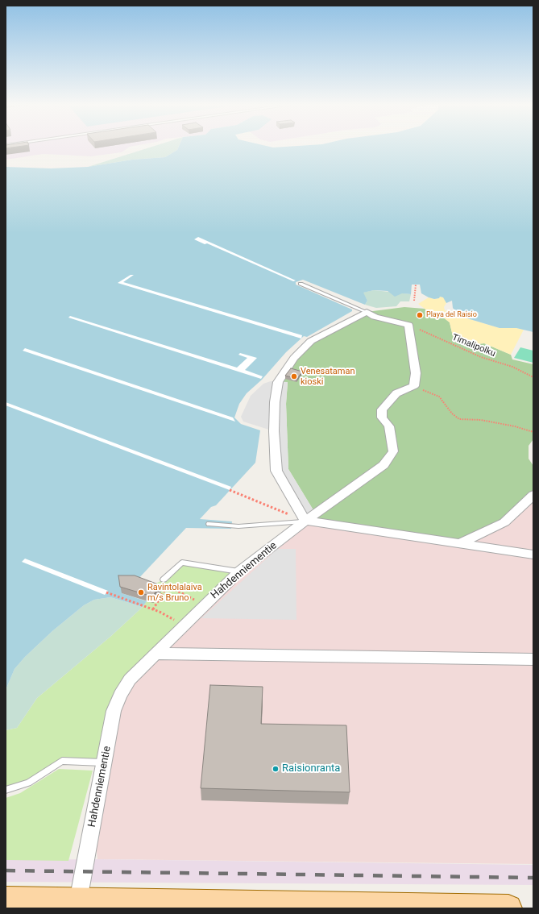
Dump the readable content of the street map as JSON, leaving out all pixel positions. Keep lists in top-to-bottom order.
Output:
{
  "streets": {
    "street": ["Hahdenniementie"],
    "path": ["Timalipolku"]
  },
  "places": [
    "Playa del Raisio",
    "Venesataman kioski",
    "Ravintolalaiva m/s Bruno",
    "Raisionranta"
  ]
}
